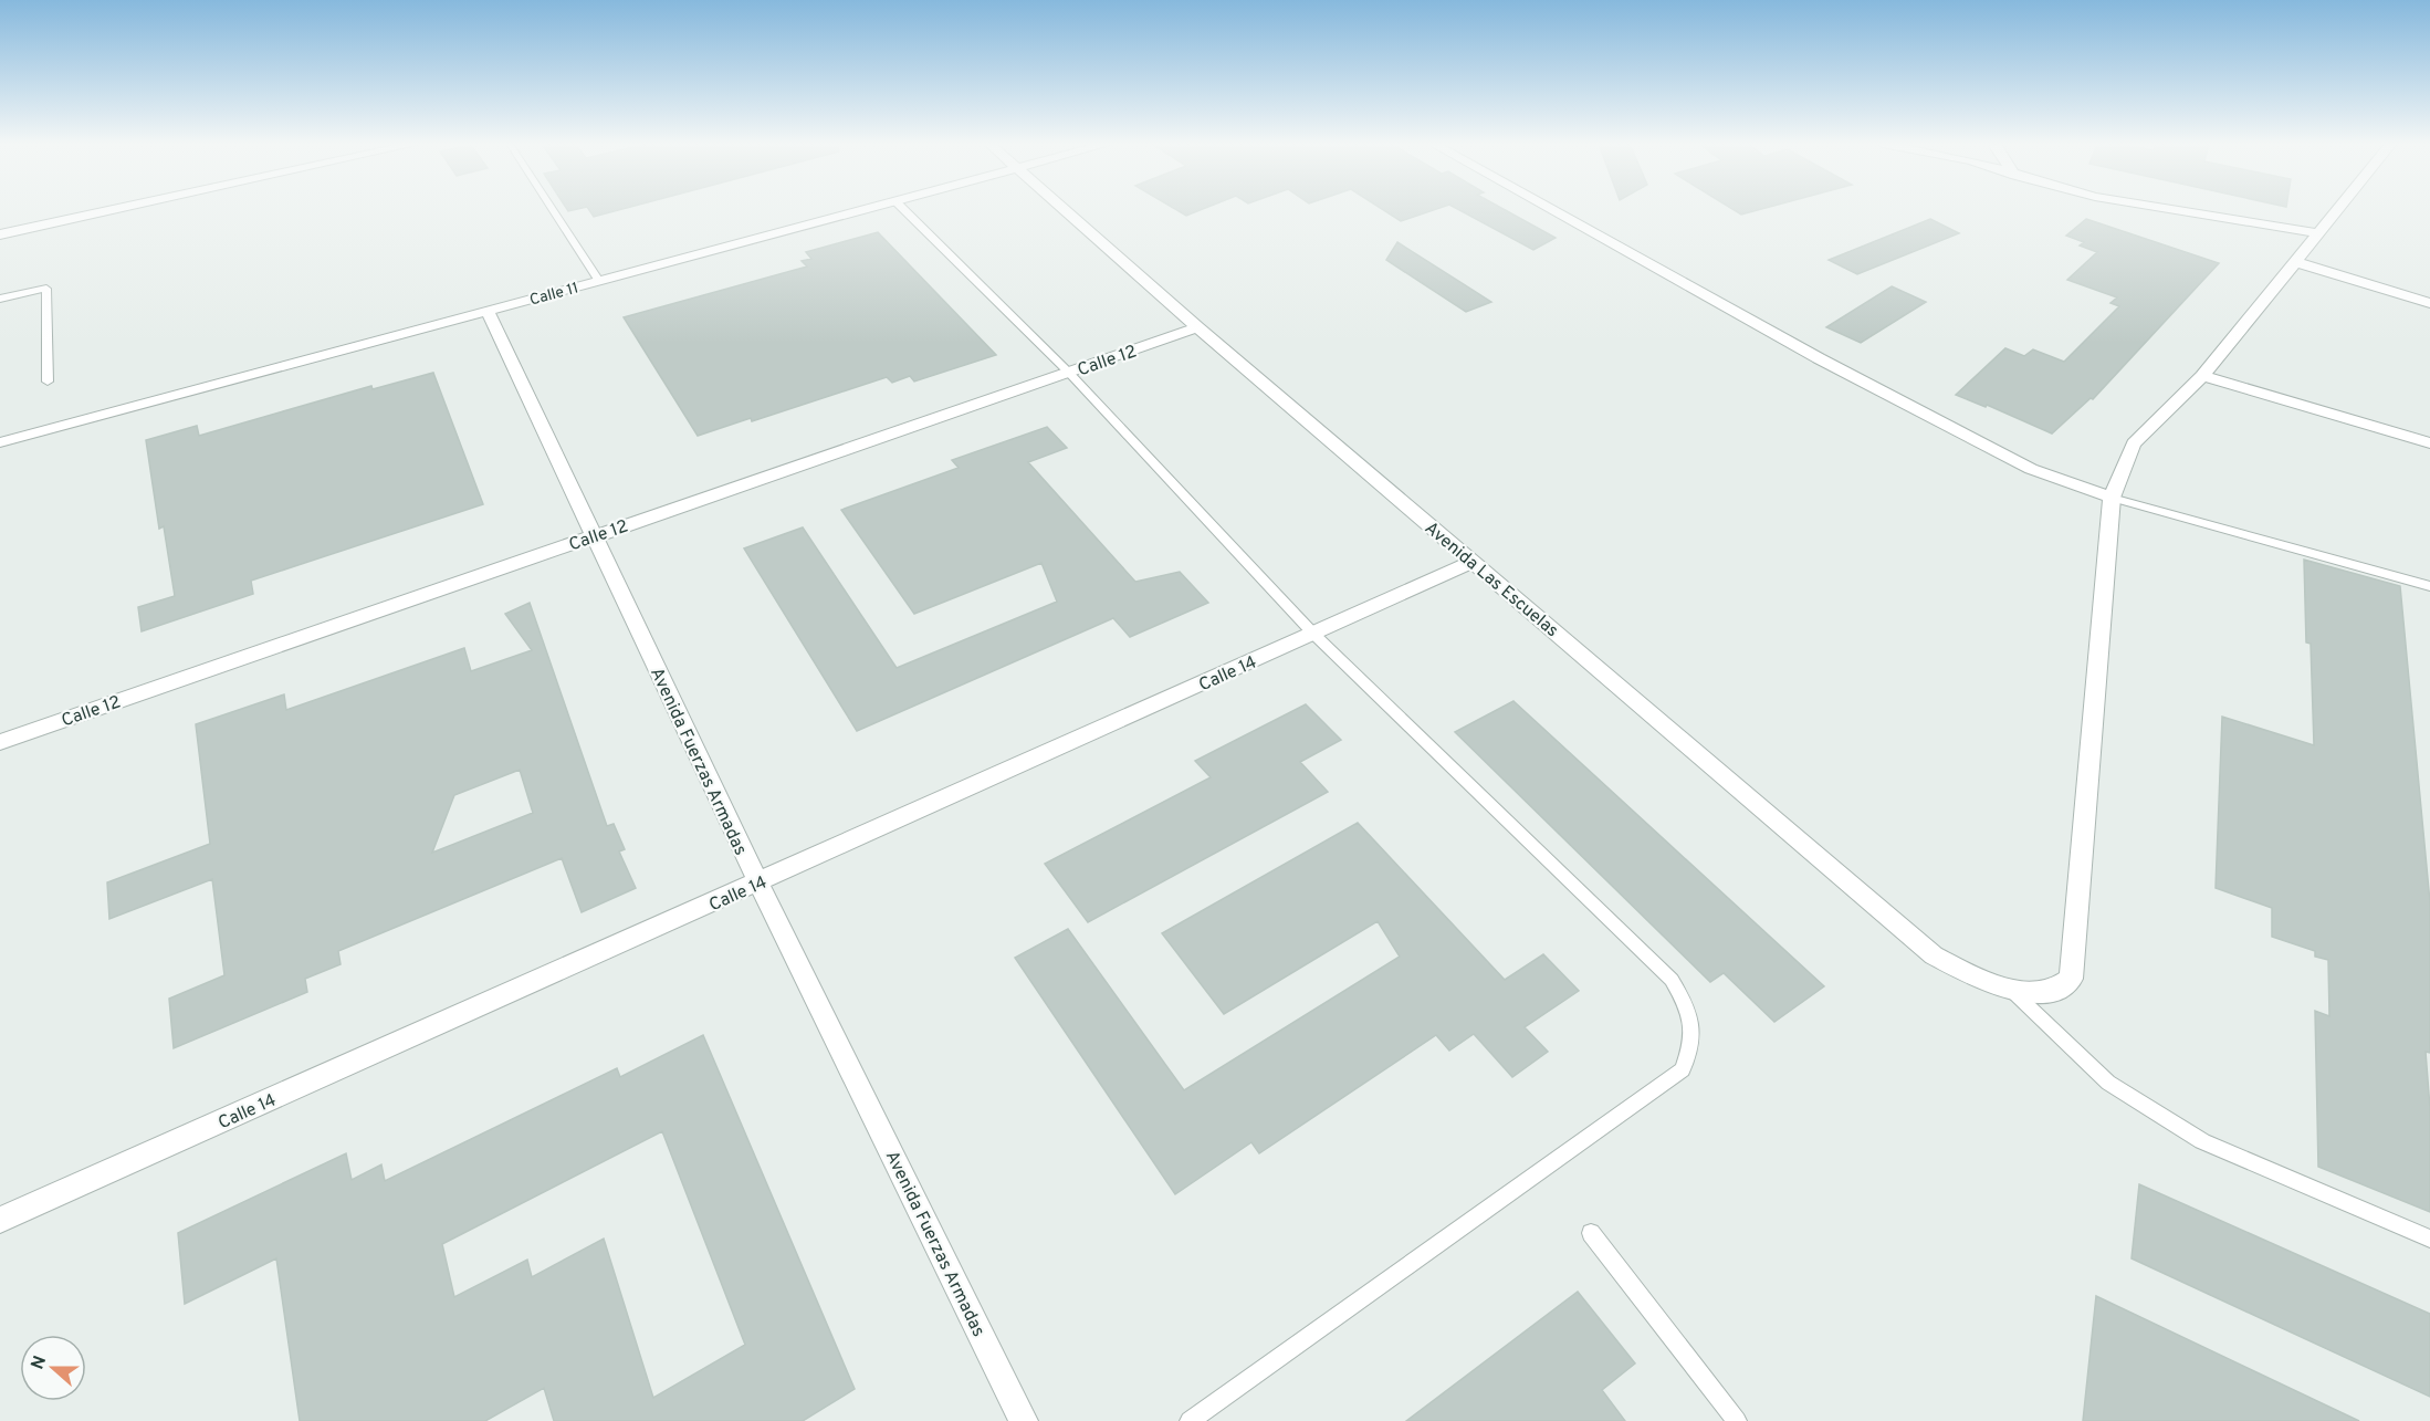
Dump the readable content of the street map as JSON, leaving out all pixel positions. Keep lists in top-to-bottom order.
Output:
{
  "streets": {
    "street": [
      "Calle 11",
      "Calle 12",
      "Avenida Las Escuelas",
      "Calle 14",
      "Avenida Fuerzas Armadas"
    ]
  },
  "crossings": [
    ["Calle 11", "Avenida Fuerzas Armadas"],
    ["Calle 12", "Avenida Las Escuelas"],
    ["Calle 12", "Avenida Fuerzas Armadas"],
    ["Avenida Las Escuelas", "Calle 14"],
    ["Calle 14", "Avenida Fuerzas Armadas"]
  ],
  "north": "left"
}
